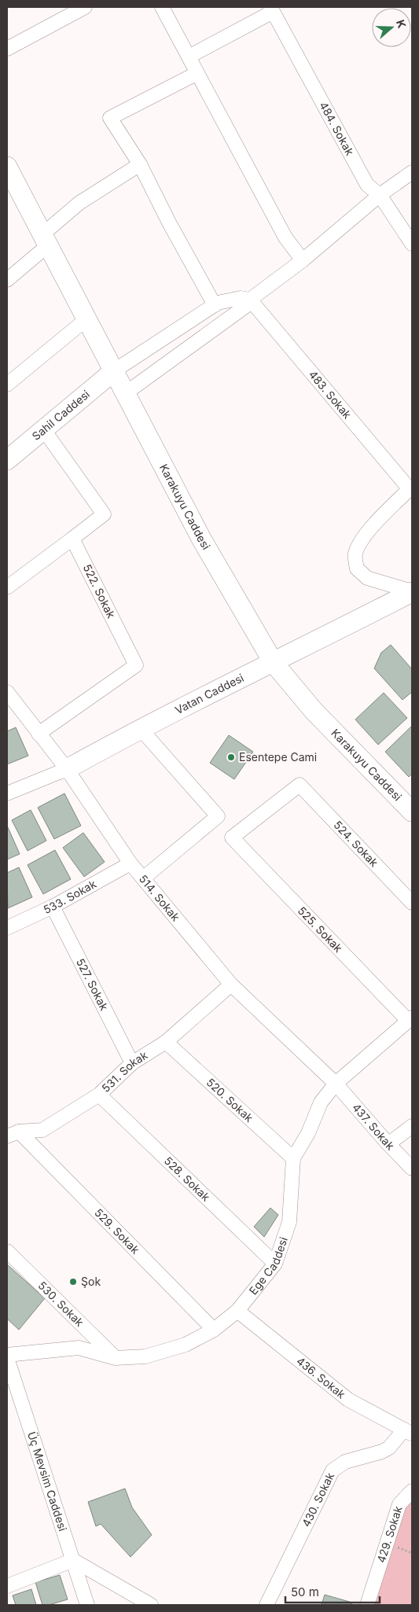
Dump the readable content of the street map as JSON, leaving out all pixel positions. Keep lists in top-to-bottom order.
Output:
{
  "streets": {
    "street": [
      "484. Sokak",
      "483. Sokak",
      "Sahil Caddesi",
      "Karakuyu Caddesi",
      "522. Sokak",
      "Vatan Caddesi",
      "524. Sokak",
      "533. Sokak",
      "514. Sokak",
      "525. Sokak",
      "527. Sokak",
      "531. Sokak",
      "520. Sokak",
      "437. Sokak",
      "528. Sokak",
      "529. Sokak",
      "Ege Caddesi",
      "530. Sokak",
      "436. Sokak",
      "Üç Mevsim Caddesi",
      "430. Sokak",
      "429. Sokak"
    ]
  },
  "crossings": [
    ["Sahil Caddesi", "Karakuyu Caddesi"],
    ["Karakuyu Caddesi", "Vatan Caddesi"],
    ["522. Sokak", "514. Sokak"],
    ["Vatan Caddesi", "514. Sokak"],
    ["524. Sokak", "525. Sokak"],
    ["533. Sokak", "514. Sokak"],
    ["533. Sokak", "527. Sokak"],
    ["514. Sokak", "531. Sokak"],
    ["514. Sokak", "437. Sokak"],
    ["514. Sokak", "Ege Caddesi"],
    ["525. Sokak", "Ege Caddesi"],
    ["527. Sokak", "531. Sokak"],
    ["531. Sokak", "520. Sokak"],
    ["531. Sokak", "528. Sokak"],
    ["531. Sokak", "529. Sokak"],
    ["520. Sokak", "Ege Caddesi"],
    ["437. Sokak", "Ege Caddesi"],
    ["528. Sokak", "Ege Caddesi"],
    ["529. Sokak", "Ege Caddesi"],
    ["Ege Caddesi", "530. Sokak"],
    ["Ege Caddesi", "436. Sokak"],
    ["436. Sokak", "430. Sokak"]
  ],
  "places": ["Esentepe Cami", "Şok"],
  "scale_bar": "50 m",
  "north": "right"
}
